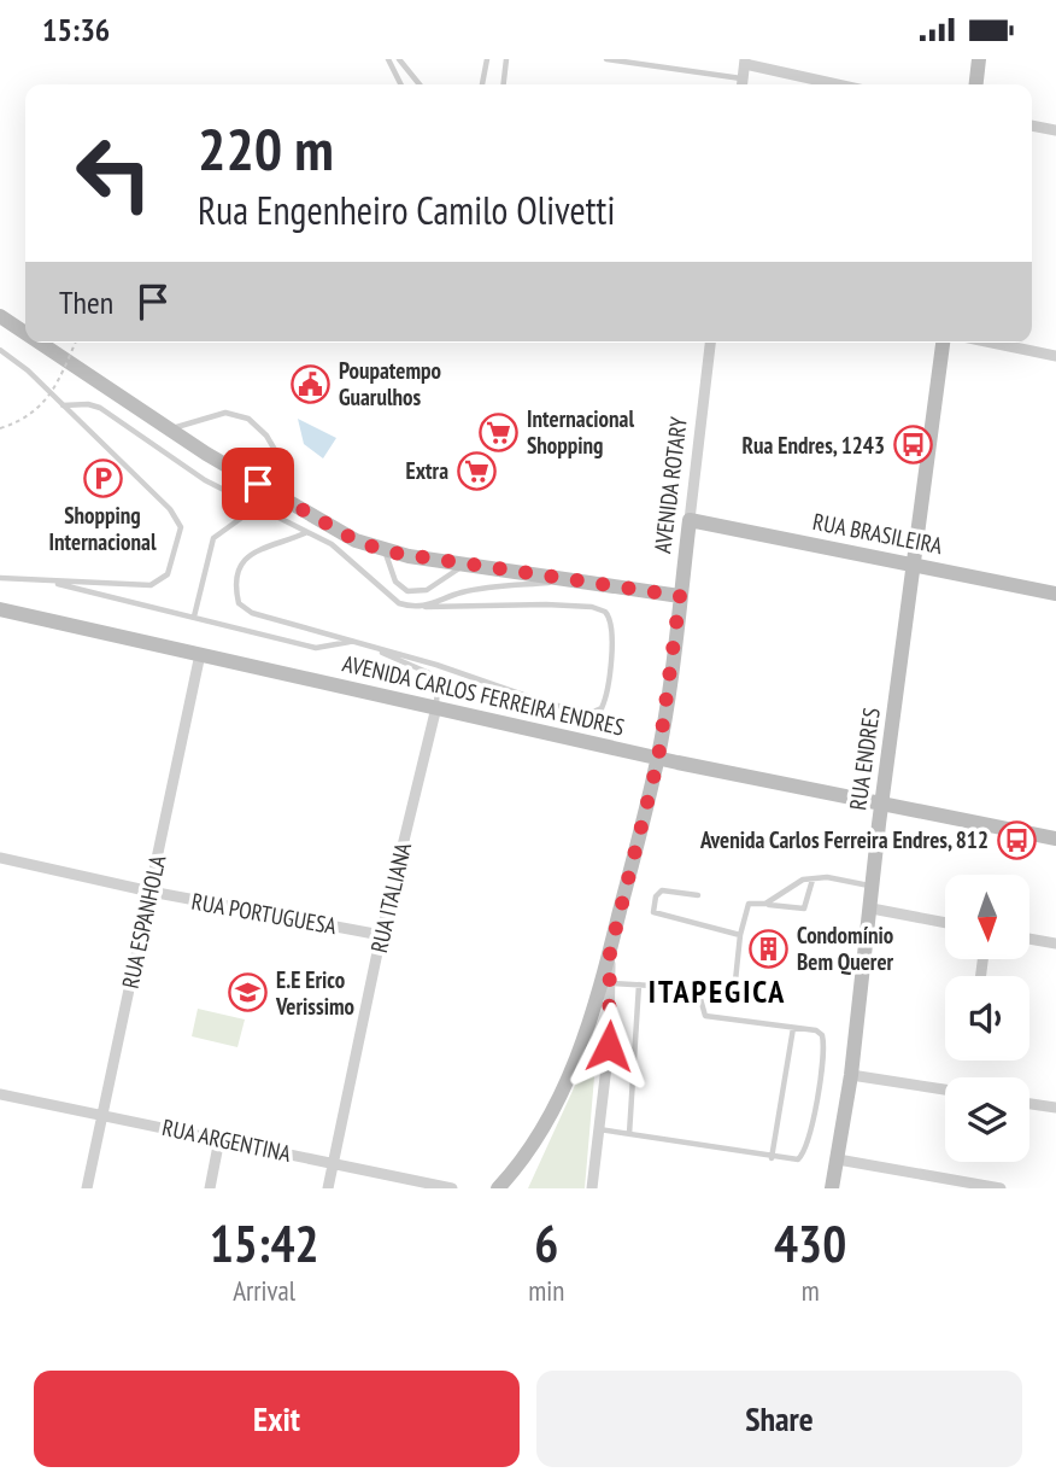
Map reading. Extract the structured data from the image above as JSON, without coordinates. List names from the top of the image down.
{
  "streets": {
    "street": [
      "AVENIDA ROTARY",
      "RUA BRASILEIRA",
      "AVENIDA CARLOS FERREIRA ENDRES",
      "RUA ENDRES",
      "RUA ITALIANA",
      "RUA PORTUGUESA",
      "RUA ESPANHOLA",
      "RUA ARGENTINA"
    ]
  },
  "crossings": [
    ["AVENIDA ROTARY", "RUA BRASILEIRA"],
    ["AVENIDA ROTARY", "AVENIDA CARLOS FERREIRA ENDRES"],
    ["RUA BRASILEIRA", "RUA ENDRES"],
    ["AVENIDA CARLOS FERREIRA ENDRES", "RUA ENDRES"],
    ["AVENIDA CARLOS FERREIRA ENDRES", "RUA ITALIANA"],
    ["AVENIDA CARLOS FERREIRA ENDRES", "RUA ESPANHOLA"],
    ["RUA ITALIANA", "RUA PORTUGUESA"],
    ["RUA ITALIANA", "RUA ARGENTINA"],
    ["RUA PORTUGUESA", "RUA ESPANHOLA"],
    ["RUA ESPANHOLA", "RUA ARGENTINA"]
  ],
  "districts": ["ITAPEGICA"],
  "places": {
    "public building": ["Poupatempo Guarulhos"],
    "supermarket": ["Internacional Shopping", "Extra"],
    "bus stop": ["Rua Endres, 1243", "Avenida Carlos Ferreira Endres, 812"],
    "parking": ["Shopping Internacional"],
    "building": ["Condomínio Bem Querer"],
    "school or university": ["E.E Erico Verissimo"]
  },
  "north": "bottom",
  "page": {
    "status": "15:36",
    "turn": ["220 m", "Rua Engenheiro Camilo Olivetti"],
    "then": "Then",
    "eta": [
      "15:42",
      "Arrival",
      "6",
      "min",
      "430",
      "m"
    ],
    "buttons": ["Exit", "Share"]
  }
}
